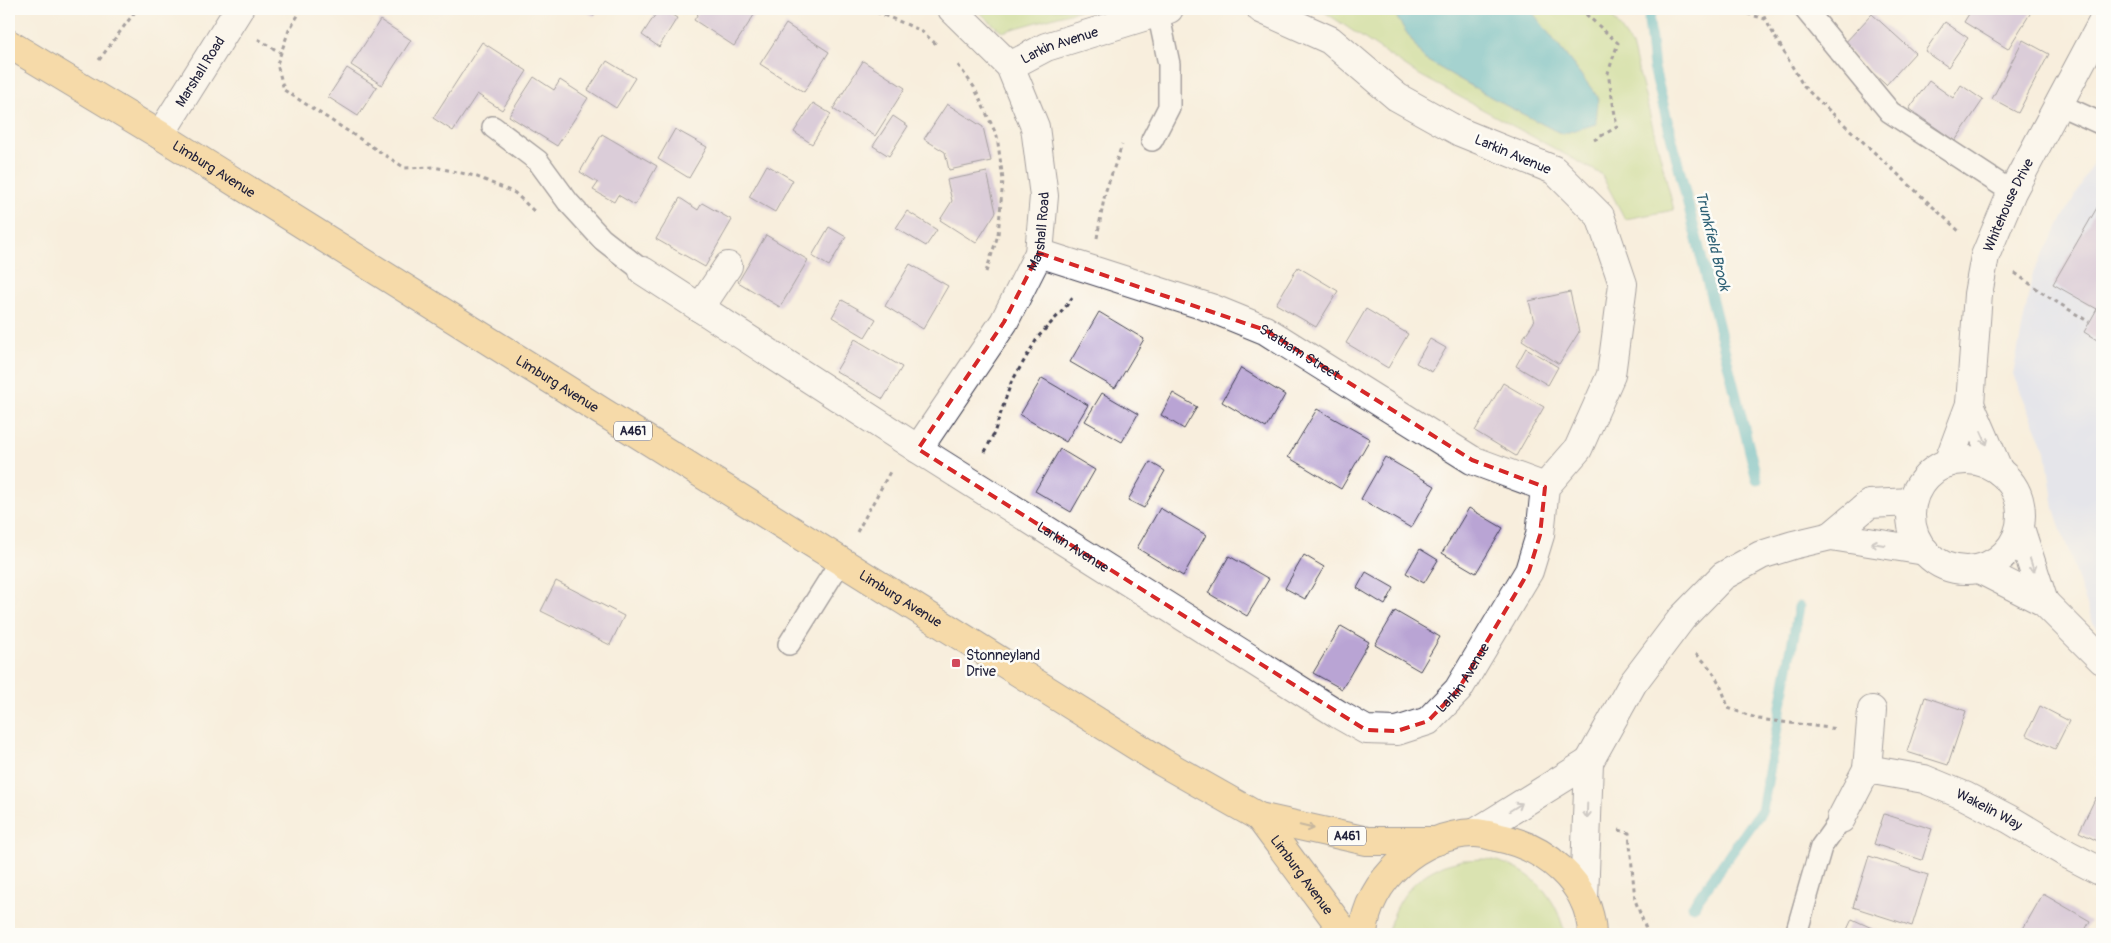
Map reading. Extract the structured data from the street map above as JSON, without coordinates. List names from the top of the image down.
{
  "streets": {
    "main road": ["Limburg Avenue", "A461"],
    "street": [
      "Larkin Avenue",
      "Marshall Road",
      "Whitehouse Drive",
      "Statham Street",
      "Wakelin Way"
    ]
  },
  "crossings": [
    ["Larkin Avenue", "Marshall Road"],
    ["Larkin Avenue", "Statham Street"],
    ["Marshall Road", "Limburg Avenue"],
    ["Marshall Road", "Statham Street"],
    ["Limburg Avenue", "A461"]
  ],
  "water": ["Trunkfield Brook"],
  "places": {
    "transit": ["Stonneyland Drive"]
  }
}
